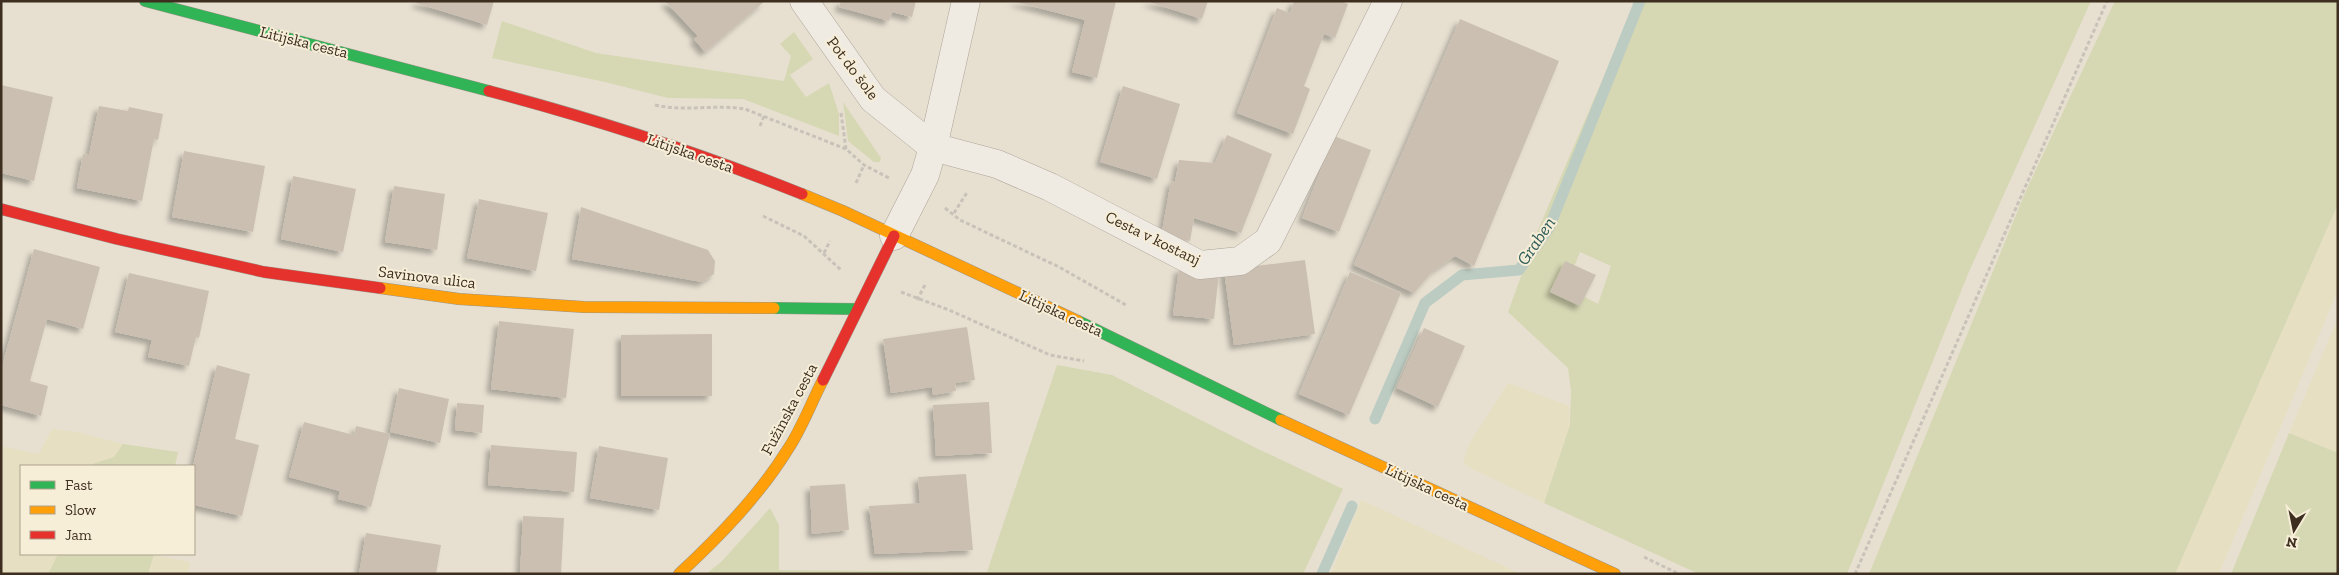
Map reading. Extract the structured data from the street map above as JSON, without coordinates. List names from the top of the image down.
{
  "streets": {
    "main road": ["Litijska cesta", "Savinova ulica", "Fužinska cesta"],
    "street": ["Pot do šole", "Cesta v kostanj"]
  },
  "crossings": [
    ["Litijska cesta", "Fužinska cesta"],
    ["Pot do šole", "Cesta v kostanj"],
    ["Savinova ulica", "Fužinska cesta"]
  ],
  "water": ["Graben"],
  "legend": ["Fast", "Slow", "Jam"],
  "north": "bottom"
}
